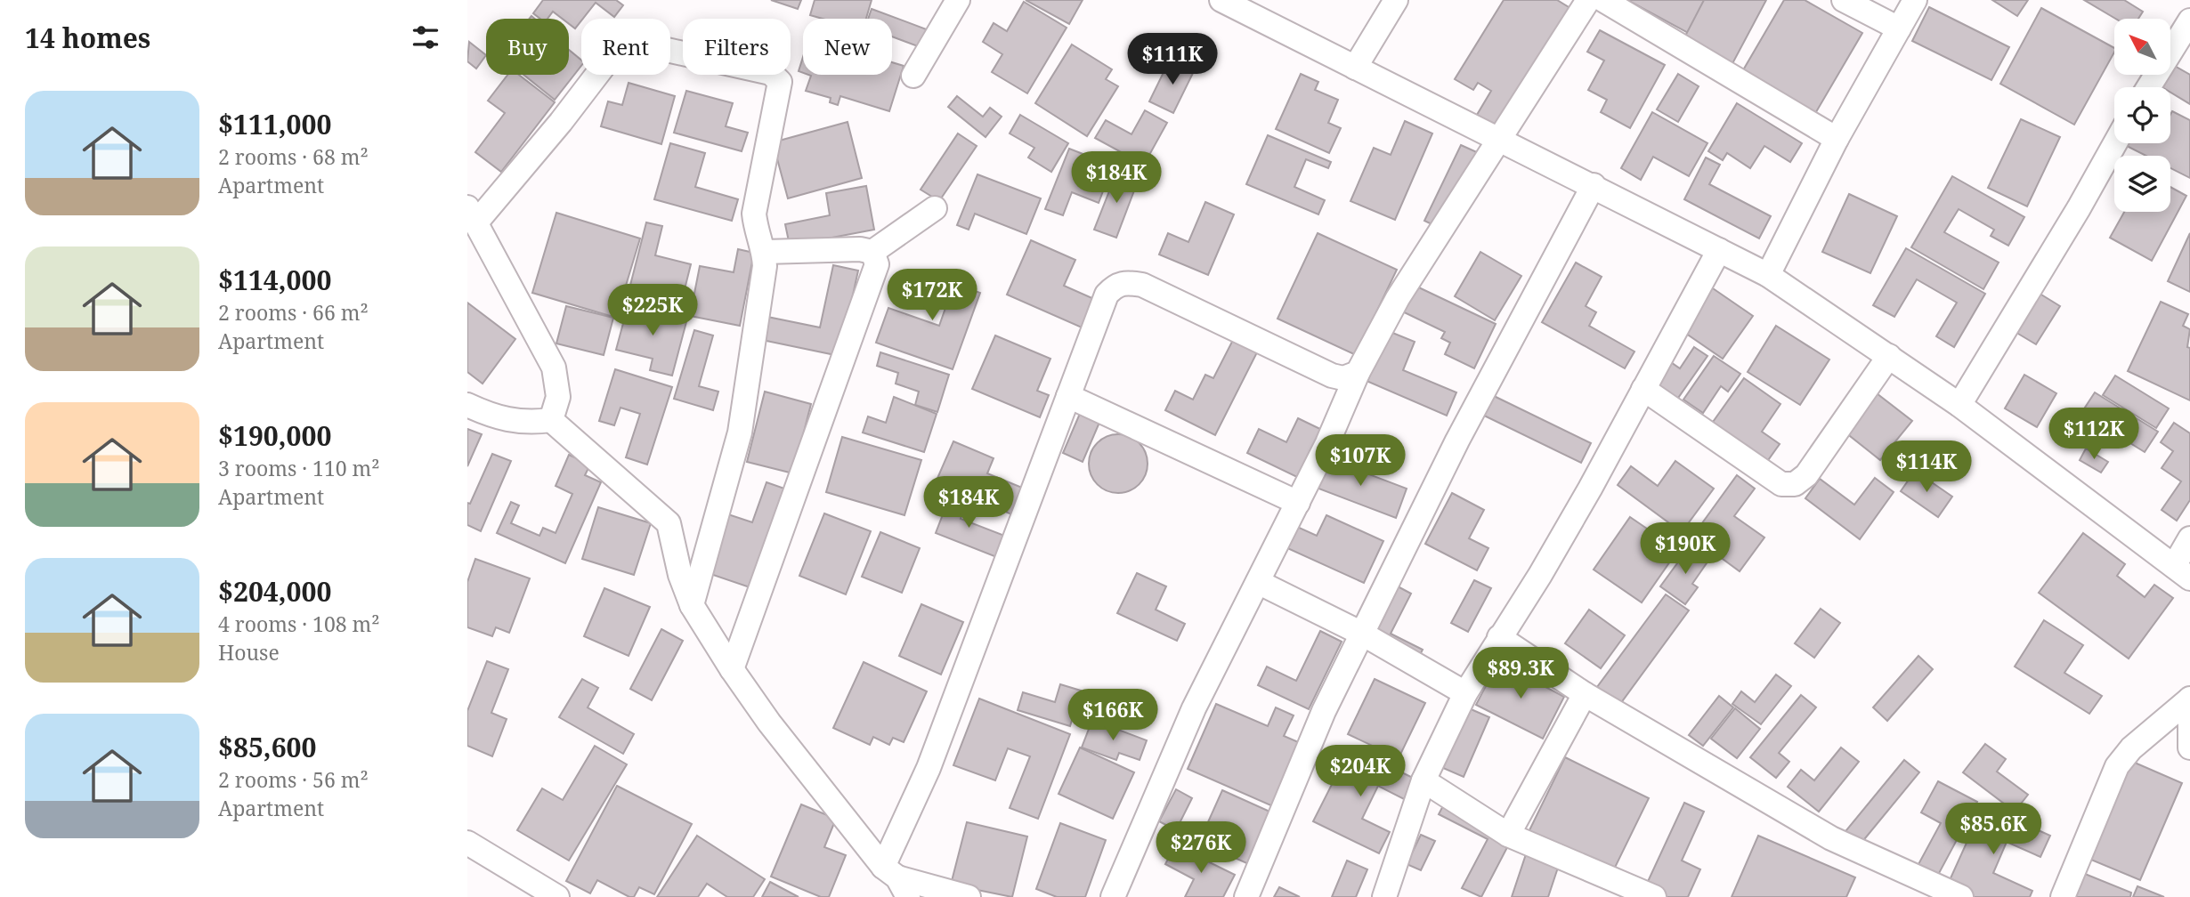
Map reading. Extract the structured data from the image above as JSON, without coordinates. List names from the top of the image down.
{
  "north": "top left",
  "page": {
    "heading": "14 homes",
    "chip": [
      "Buy",
      "Rent",
      "Filters",
      "New"
    ],
    "price": [
      "$111K",
      "$184K",
      "$172K",
      "$225K",
      "$112K",
      "$107K",
      "$114K",
      "$184K",
      "$190K",
      "$89.3K",
      "$166K",
      "$204K",
      "$85.6K",
      "$276K"
    ],
    "list": [
      {
        "name": "$111,000",
        "note": "2 rooms · 68 m² · Apartment"
      },
      {
        "name": "$114,000",
        "note": "2 rooms · 66 m² · Apartment"
      },
      {
        "name": "$190,000",
        "note": "3 rooms · 110 m² · Apartment"
      },
      {
        "name": "$204,000",
        "note": "4 rooms · 108 m² · House"
      },
      {
        "name": "$85,600",
        "note": "2 rooms · 56 m² · Apartment"
      }
    ]
  }
}
